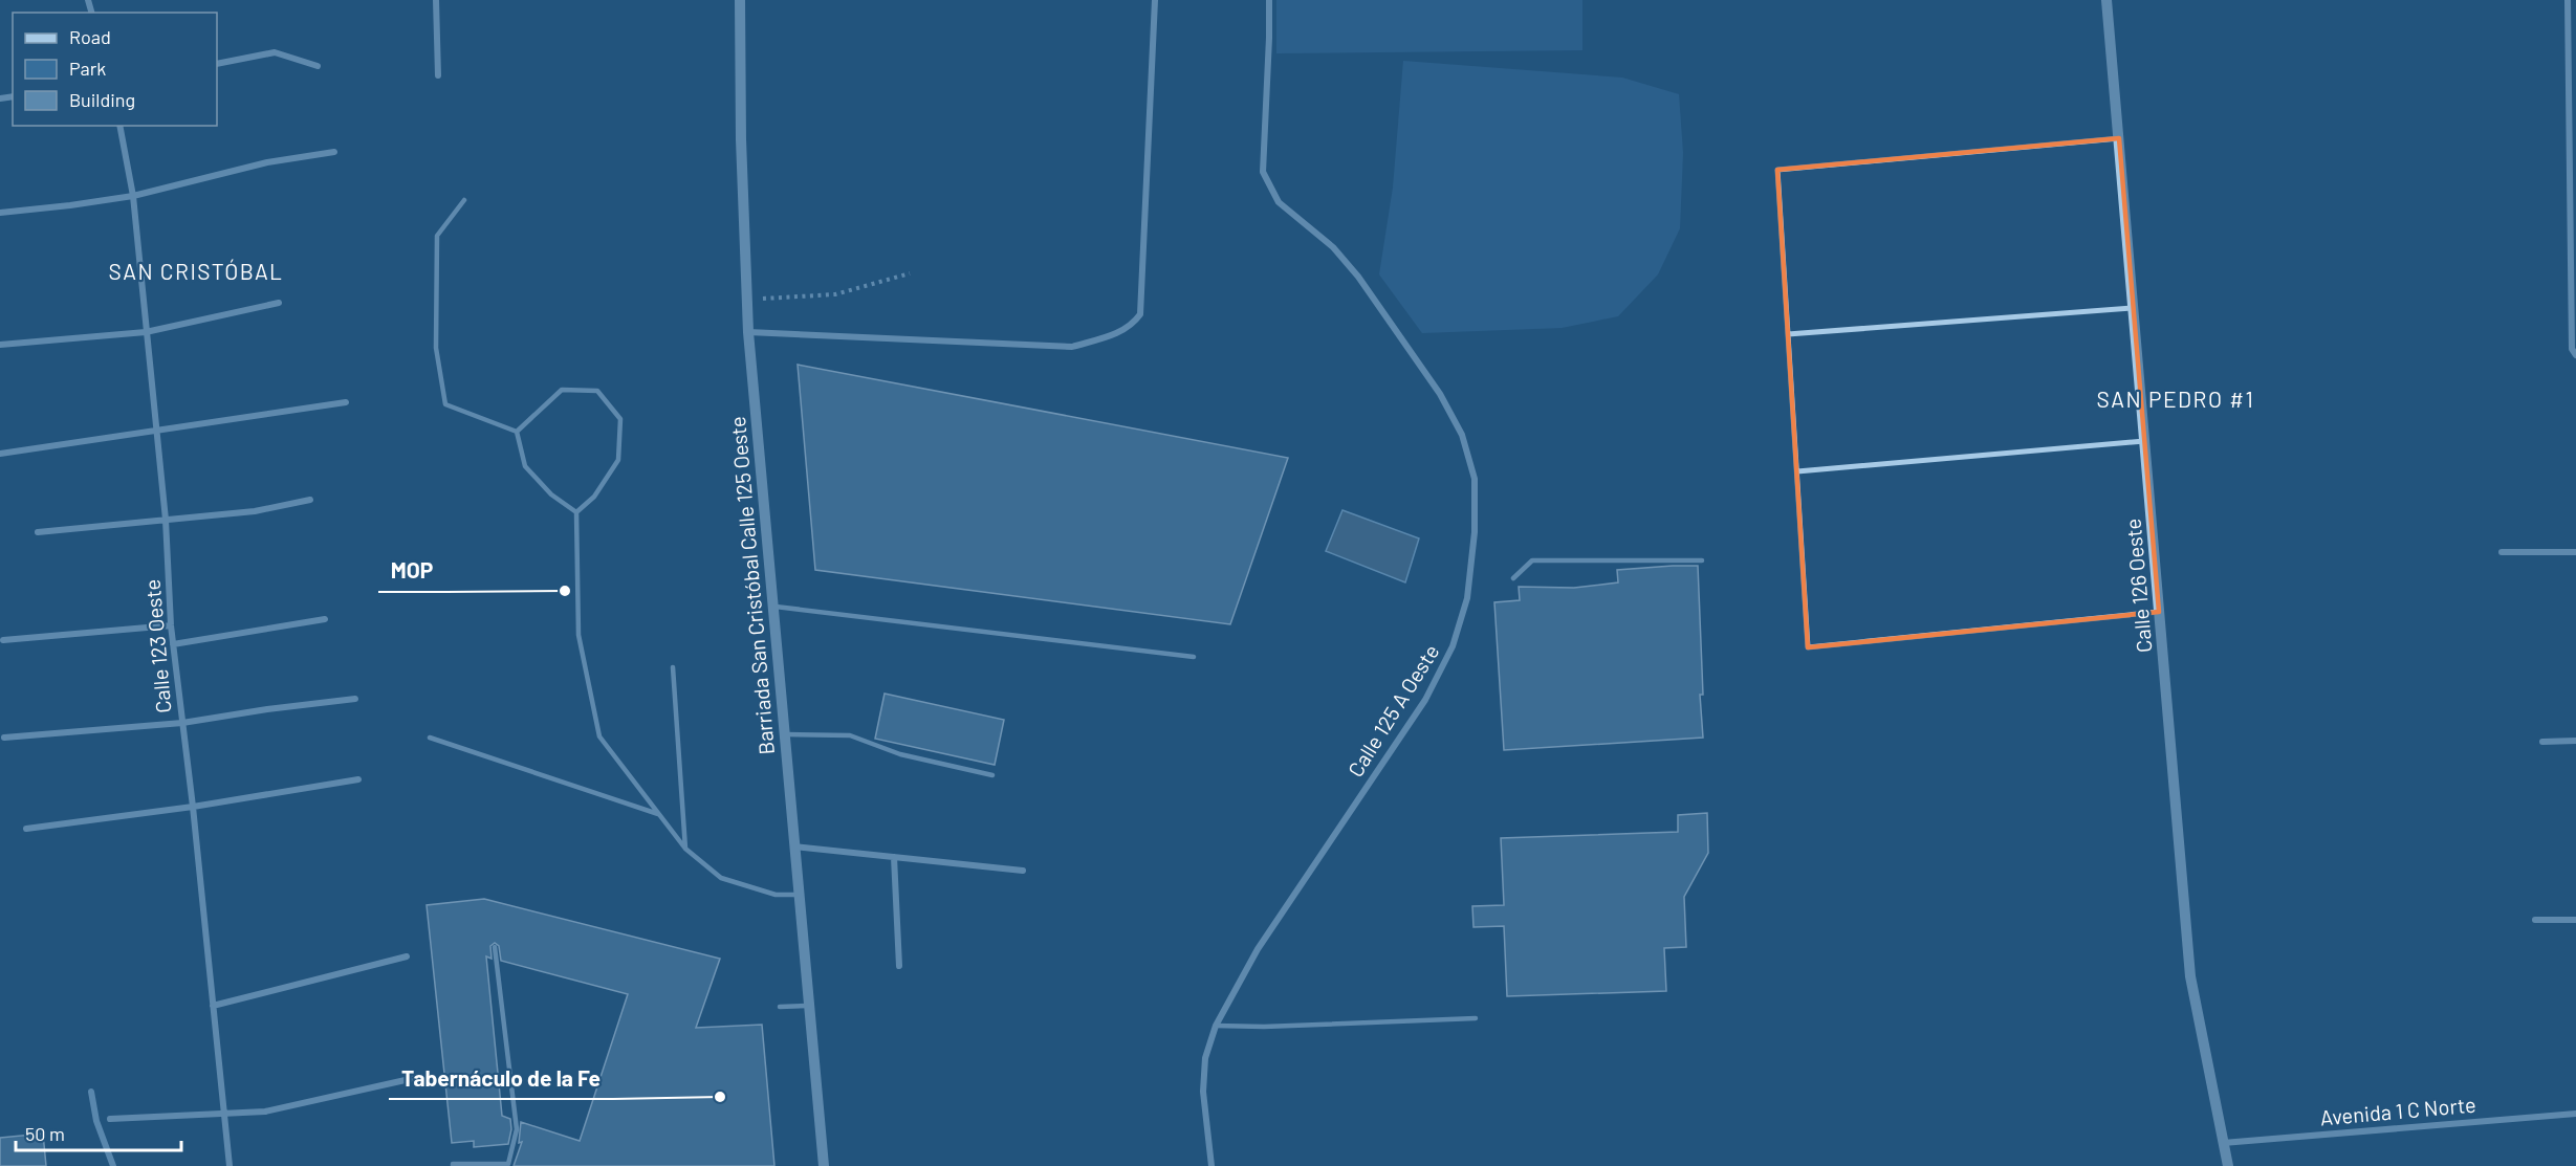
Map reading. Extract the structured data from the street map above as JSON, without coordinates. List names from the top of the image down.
{
  "streets": {
    "street": [
      "Barriada San Cristóbal Calle 125 Oeste",
      "Calle 126 Oeste",
      "Calle 123 Oeste",
      "Calle 125 A Oeste",
      "Avenida 1 C Norte"
    ]
  },
  "crossings": [
    ["Calle 126 Oeste", "Avenida 1 C Norte"]
  ],
  "districts": ["SAN CRISTÓBAL", "SAN PEDRO #1"],
  "places": ["MOP", "Tabernáculo de la Fe"],
  "legend": ["Road", "Park", "Building"],
  "scale_bar": "50 m"
}
